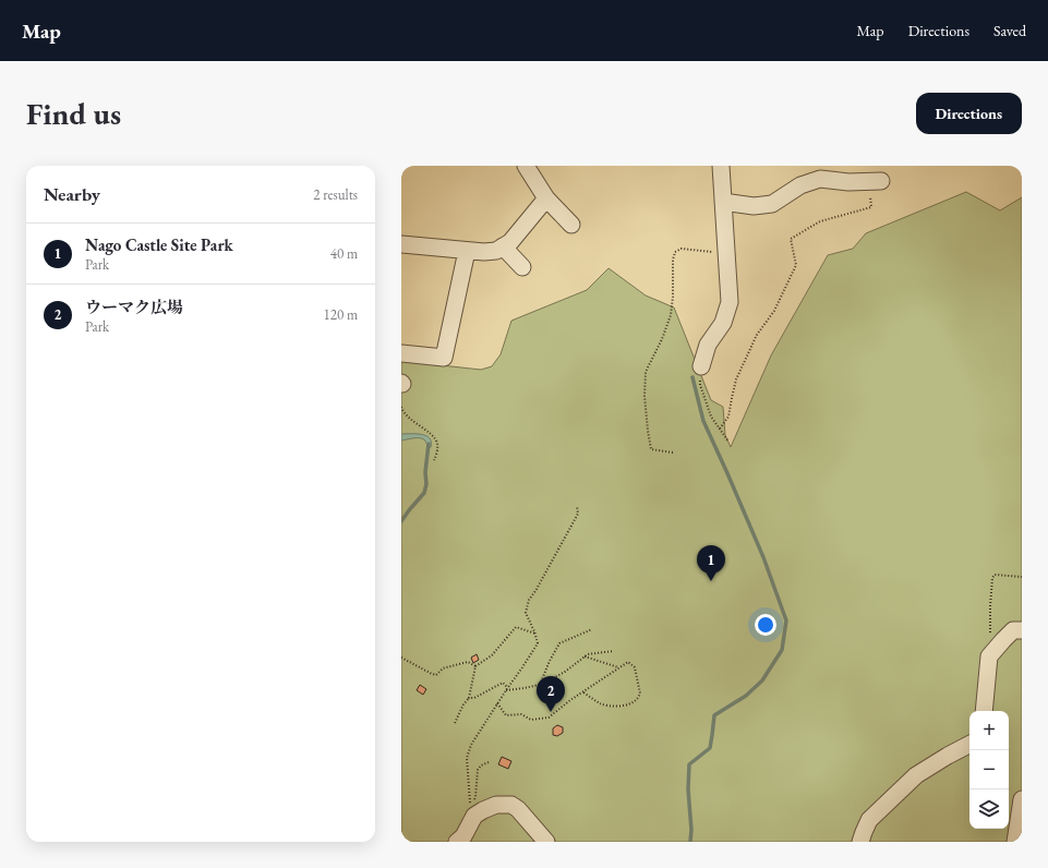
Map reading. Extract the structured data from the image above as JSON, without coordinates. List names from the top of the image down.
{
  "page": {
    "header": "Map",
    "nav": ["Map", "Directions", "Saved"],
    "buttons": "Directions",
    "title": "Find us",
    "heading": ["Nearby", "2 results"],
    "list": [
      {
        "mark": "1",
        "name": "Nago Castle Site Park",
        "note": "Park",
        "value": "40 m"
      },
      {
        "mark": "2",
        "name": "ウーマク広場",
        "note": "Park",
        "value": "120 m"
      }
    ],
    "pins": ["1", "2"],
    "map_buttons": ["+", "−"]
  }
}
